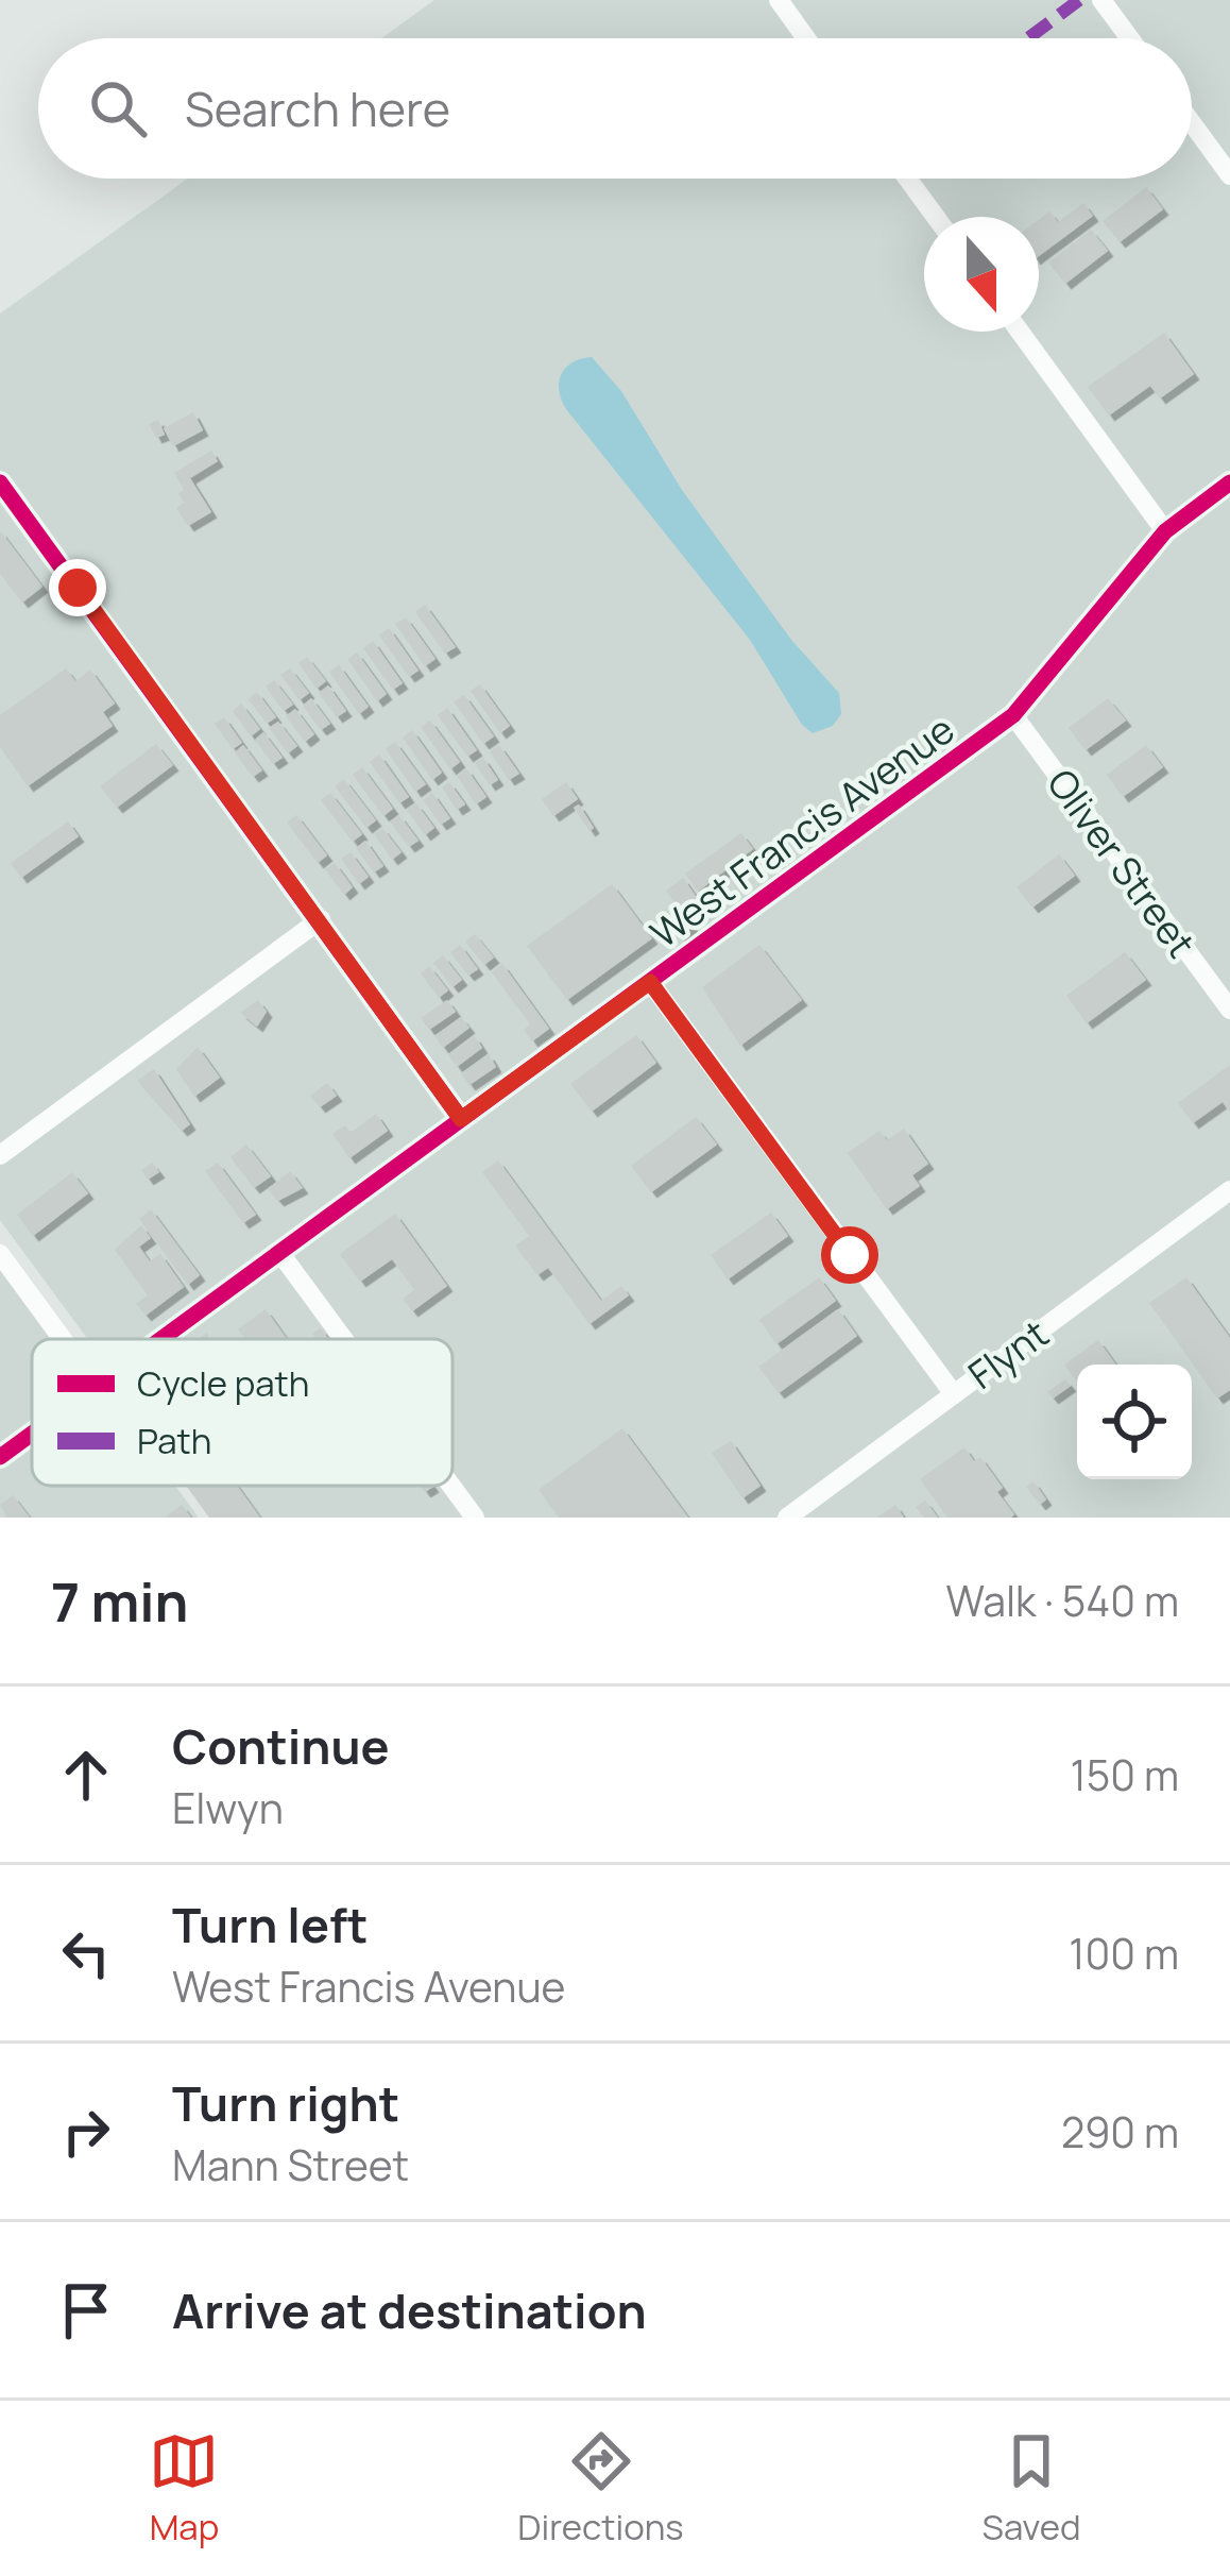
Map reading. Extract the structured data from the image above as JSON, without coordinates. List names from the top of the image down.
{
  "streets": {
    "street": ["West Francis Avenue", "Oliver Street", "Flynt"]
  },
  "crossings": [
    ["West Francis Avenue", "Oliver Street"]
  ],
  "legend": ["Cycle path", "Path"],
  "north": "bottom",
  "page": {
    "search": "Search here",
    "heading": ["7 min", "Walk · 540 m"],
    "list": [
      ["Continue", "Elwyn", "150 m"],
      ["Turn left", "West Francis Avenue", "100 m"],
      ["Turn right", "Mann Street", "290 m"],
      "Arrive at destination"
    ],
    "nav": ["Map", "Directions", "Saved"]
  }
}
